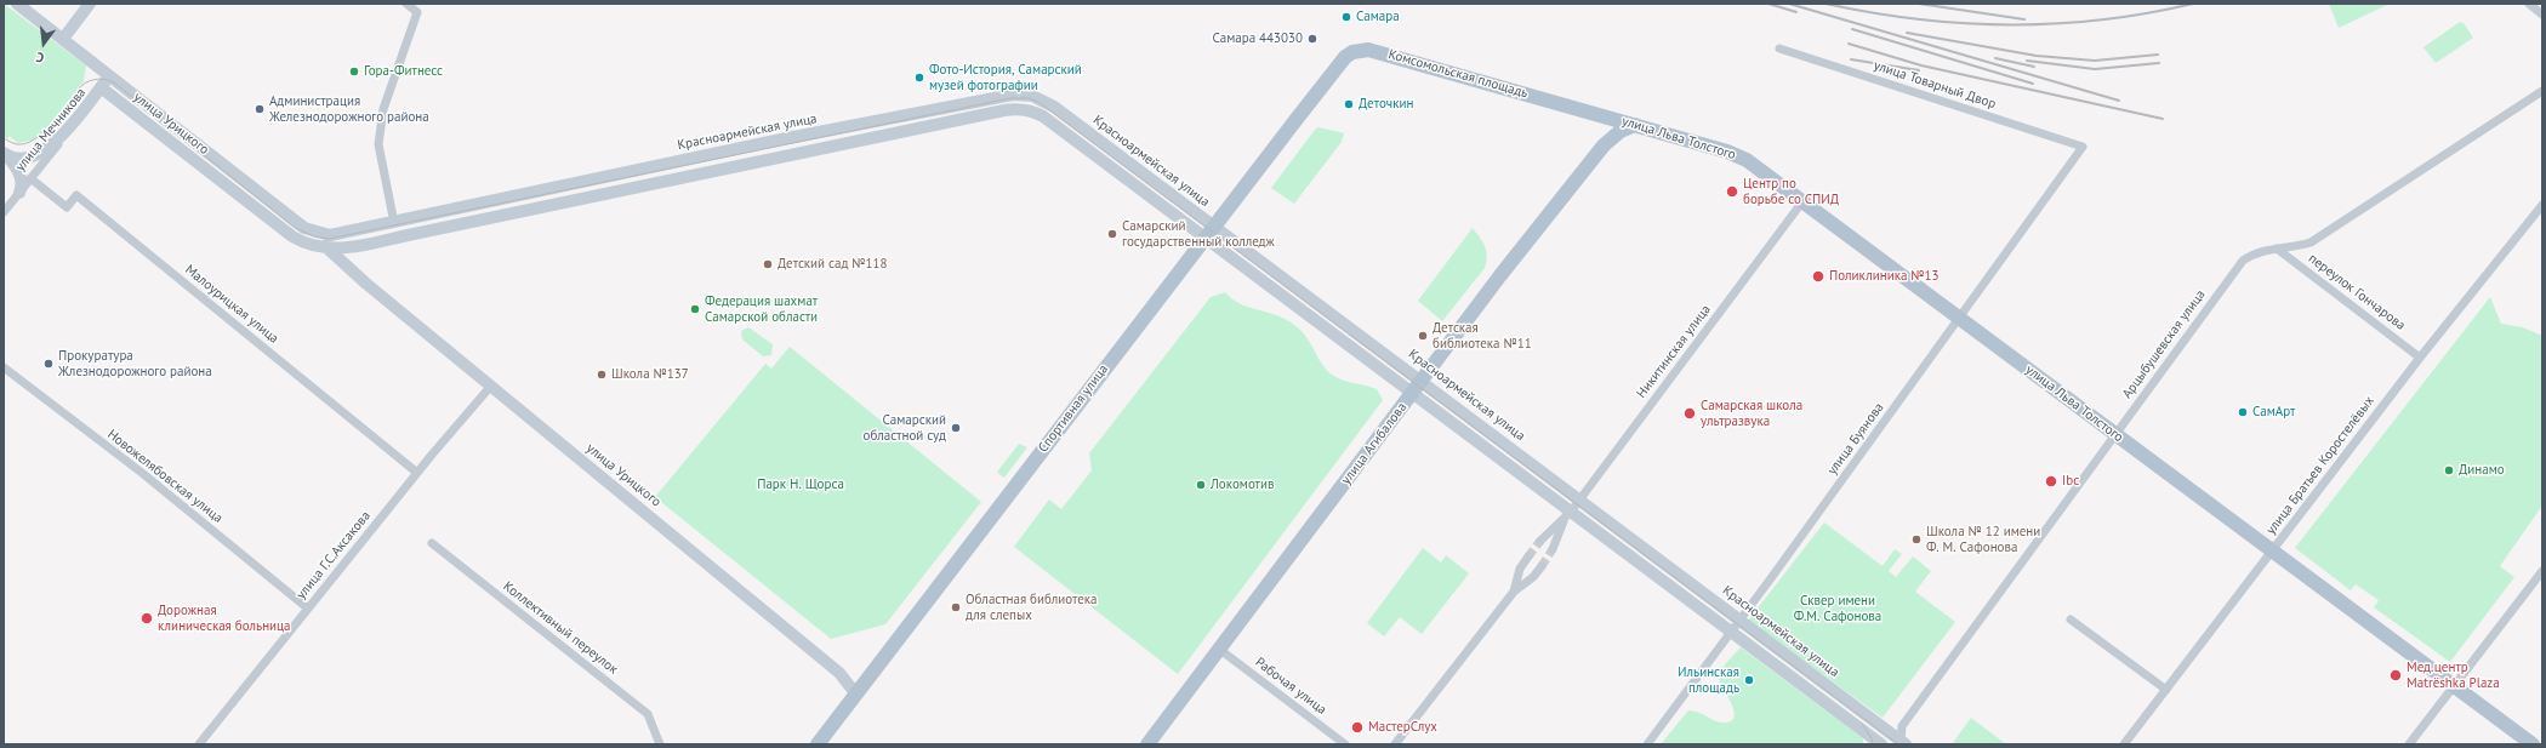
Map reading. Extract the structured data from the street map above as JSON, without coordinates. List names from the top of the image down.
{
  "streets": {
    "main road": [
      "Комсомольская площадь",
      "улица Урицкого",
      "улица Мечникова",
      "Красноармейская улица",
      "улица Льва Толстого",
      "Спортивная улица",
      "улица Агибалова"
    ],
    "street": [
      "улица Товарный Двор",
      "переулок Гончарова",
      "Малоурицкая улица",
      "Арцыбушевская улица",
      "Никитинская улица",
      "улица Буянова",
      "улица Братьев Коростелёвых",
      "Новожелябовская улица",
      "улица Г.С.Аксакова",
      "Коллективный переулок",
      "Рабочая улица"
    ]
  },
  "crossings": [
    ["Комсомольская площадь", "улица Льва Толстого"],
    ["Комсомольская площадь", "Спортивная улица"],
    ["улица Товарный Двор", "улица Буянова"],
    ["улица Урицкого", "улица Мечникова"],
    ["улица Урицкого", "Красноармейская улица"],
    ["улица Урицкого", "Спортивная улица"],
    ["улица Урицкого", "улица Г.С.Аксакова"],
    ["улица Мечникова", "Малоурицкая улица"],
    ["Красноармейская улица", "Никитинская улица"],
    ["Красноармейская улица", "Спортивная улица"],
    ["Красноармейская улица", "улица Буянова"],
    ["Красноармейская улица", "улица Агибалова"],
    ["улица Льва Толстого", "Арцыбушевская улица"],
    ["улица Льва Толстого", "Никитинская улица"],
    ["улица Льва Толстого", "улица Буянова"],
    ["улица Льва Толстого", "улица Агибалова"],
    ["улица Льва Толстого", "улица Братьев Коростелёвых"],
    ["переулок Гончарова", "Арцыбушевская улица"],
    ["переулок Гончарова", "улица Братьев Коростелёвых"],
    ["Малоурицкая улица", "улица Г.С.Аксакова"],
    ["улица Агибалова", "Рабочая улица"],
    ["Новожелябовская улица", "улица Г.С.Аксакова"]
  ],
  "parks": ["Парк Н. Щорса", "Cквер имени Ф.М. Сафонова"],
  "places": [
    "Самара",
    "Самара 443030",
    "Гора-Фитнесс",
    "Фото-История, Самарский музей фотографии",
    "Деточкин",
    "Администрация Железнодорожного района",
    "Центр по борьбе со СПИД",
    "Самарский государственный колледж",
    "Детский сад №118",
    "Поликлиника №13",
    "Федерация шахмат Самарской области",
    "Детская библиотека №11",
    "Прокуратура Жлезнодорожного района",
    "Школа №137",
    "СамАрт",
    "Самарская школа ультразвука",
    "Самарский областной суд",
    "Динамо",
    "Ibc",
    "Локомотив",
    "Школа № 12 имени Ф. М. Сафонова",
    "Областная библиотека для слепых",
    "Дорожная клиническая больница",
    "Мед.центр Matrёshka Plaza",
    "Ильинская площадь",
    "МастерСлух"
  ],
  "north": "bottom"
}
